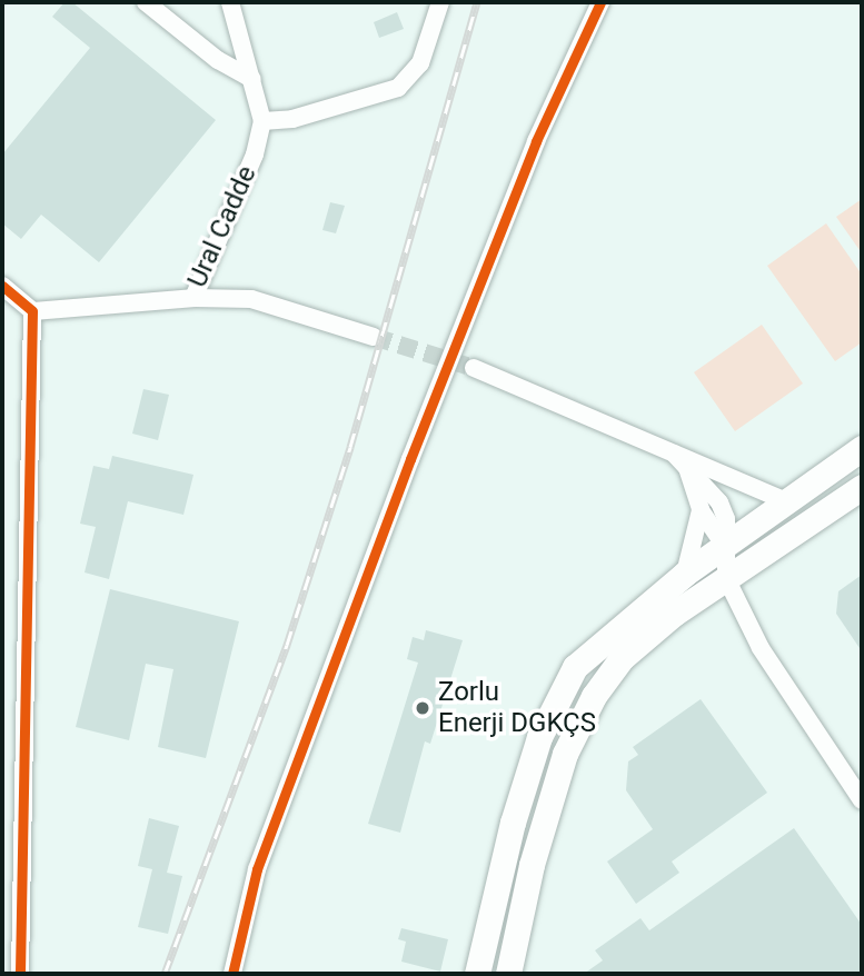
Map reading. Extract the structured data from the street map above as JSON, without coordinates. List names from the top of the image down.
{
  "streets": {
    "street": ["Ural Cadde"]
  },
  "places": ["Zorlu Enerji DGKÇS"]
}
